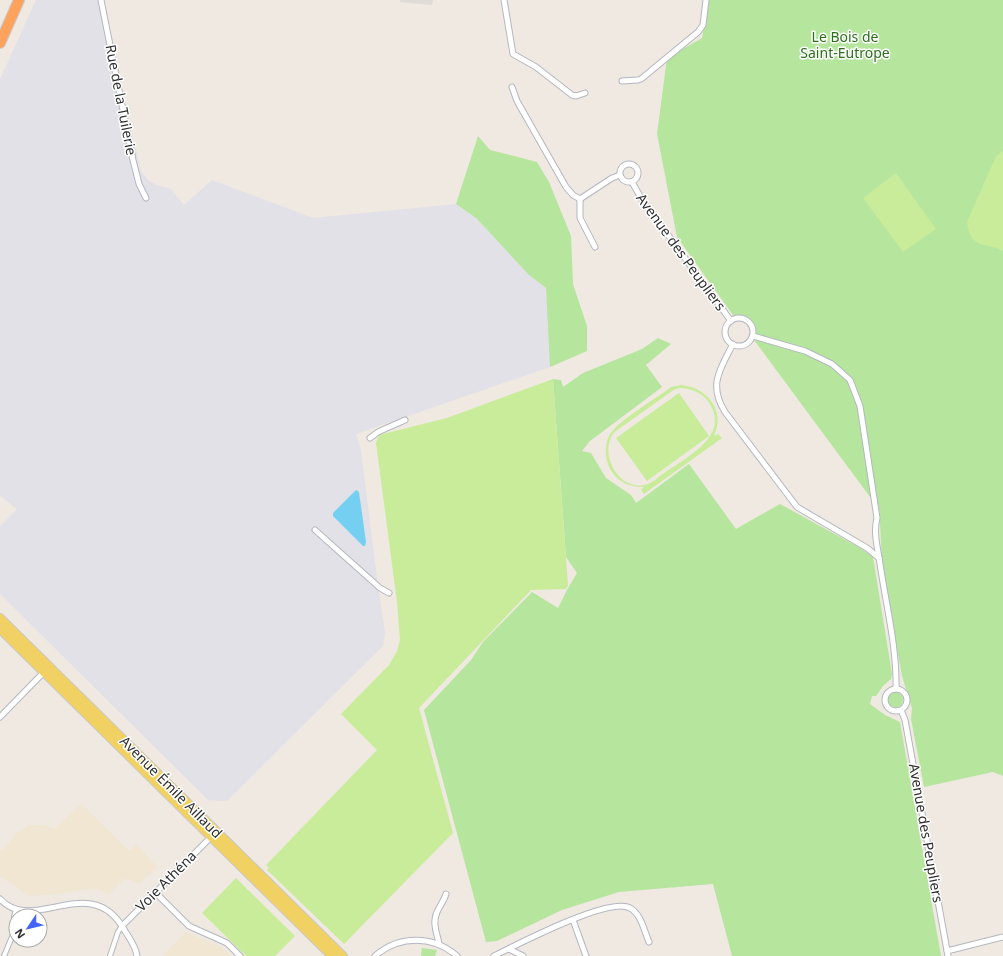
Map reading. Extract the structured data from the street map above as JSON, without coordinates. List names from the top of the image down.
{
  "streets": {
    "main road": ["Avenue Émile Aillaud"],
    "street": ["Rue de la Tuilerie", "Avenue des Peupliers", "Voie Athéna"]
  },
  "crossings": [
    ["Avenue Émile Aillaud", "Voie Athéna"]
  ],
  "parks": ["Le Bois de Saint-Eutrope"],
  "north": "bottom left"
}
